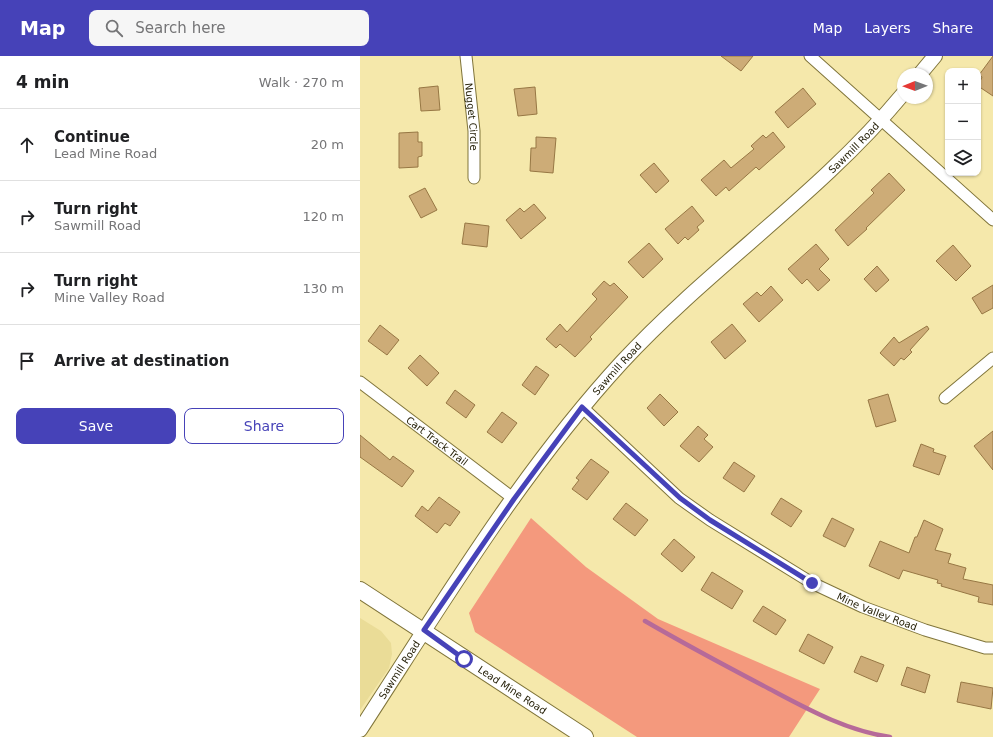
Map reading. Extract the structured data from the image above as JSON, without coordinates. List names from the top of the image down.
{
  "streets": {
    "main road": ["Lead Mine Road"],
    "street": [
      "Nugget Circle",
      "Sawmill Road",
      "Cart Track Trail",
      "Mine Valley Road"
    ]
  },
  "crossings": [
    ["Sawmill Road", "Cart Track Trail"],
    ["Sawmill Road", "Mine Valley Road"],
    ["Sawmill Road", "Lead Mine Road"]
  ],
  "north": "left",
  "page": {
    "header": "Map",
    "search": "Search here",
    "nav": ["Map", "Layers", "Share"],
    "heading": ["4 min", "Walk · 270 m"],
    "map_buttons": ["+", "−"],
    "list": [
      ["Continue", "Lead Mine Road", "20 m"],
      ["Turn right", "Sawmill Road", "120 m"],
      ["Turn right", "Mine Valley Road", "130 m"],
      "Arrive at destination"
    ],
    "buttons": ["Save", "Share"]
  }
}
